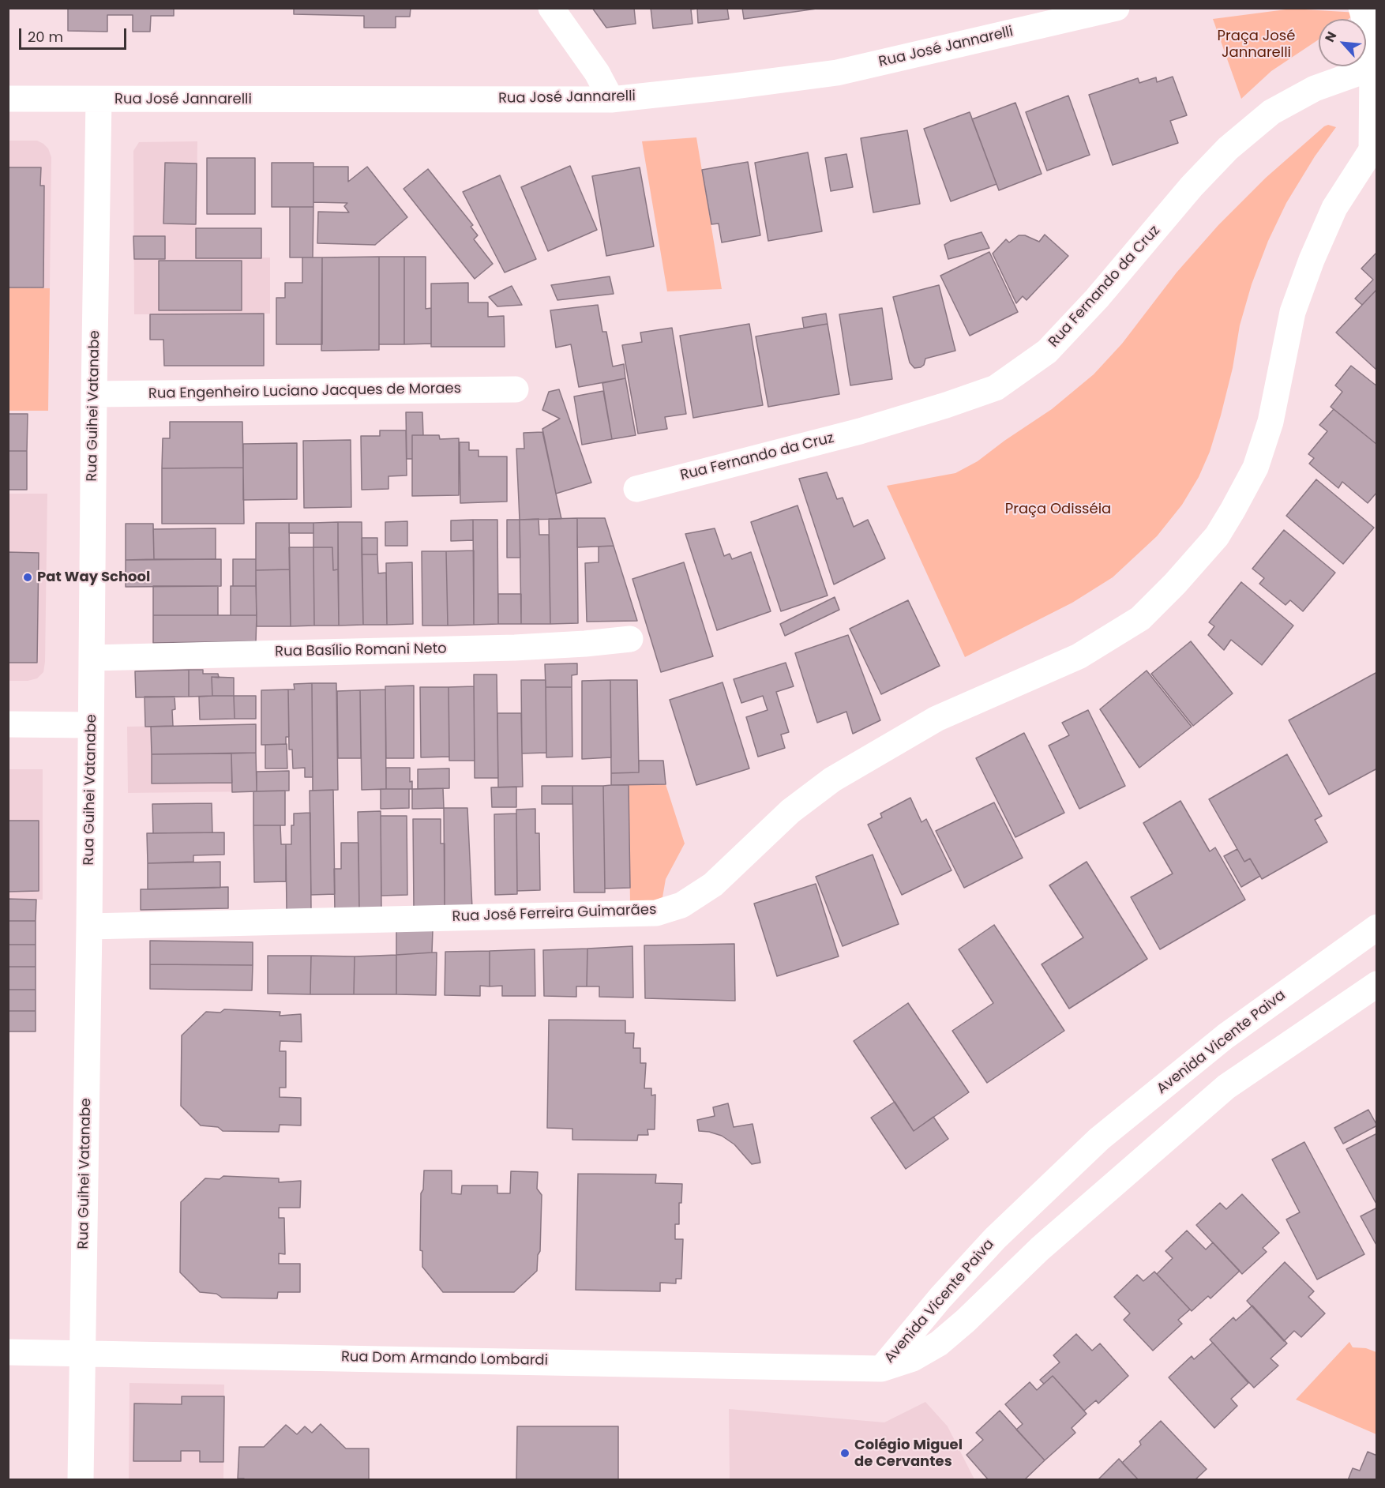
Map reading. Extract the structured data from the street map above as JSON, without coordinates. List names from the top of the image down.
{
  "streets": {
    "street": [
      "Rua José Jannarelli",
      "Rua Fernando da Cruz",
      "Rua Engenheiro Luciano Jacques de Moraes",
      "Rua Guihei Vatanabe",
      "Rua Basílio Romani Neto",
      "Rua José Ferreira Guimarães",
      "Avenida Vicente Paiva",
      "Rua Dom Armando Lombardi"
    ]
  },
  "crossings": [
    ["Rua José Jannarelli", "Rua Guihei Vatanabe"],
    ["Rua Fernando da Cruz", "Rua José Ferreira Guimarães"],
    ["Rua Engenheiro Luciano Jacques de Moraes", "Rua Guihei Vatanabe"],
    ["Rua Guihei Vatanabe", "Rua Basílio Romani Neto"],
    ["Rua Guihei Vatanabe", "Rua José Ferreira Guimarães"],
    ["Rua Guihei Vatanabe", "Rua Dom Armando Lombardi"],
    ["Avenida Vicente Paiva", "Rua Dom Armando Lombardi"]
  ],
  "parks": ["Praça José Jannarelli", "Praça Odisséia"],
  "places": ["Pat Way School", "Colégio Miguel de Cervantes"],
  "scale_bar": "20 m",
  "north": "top left"
}
